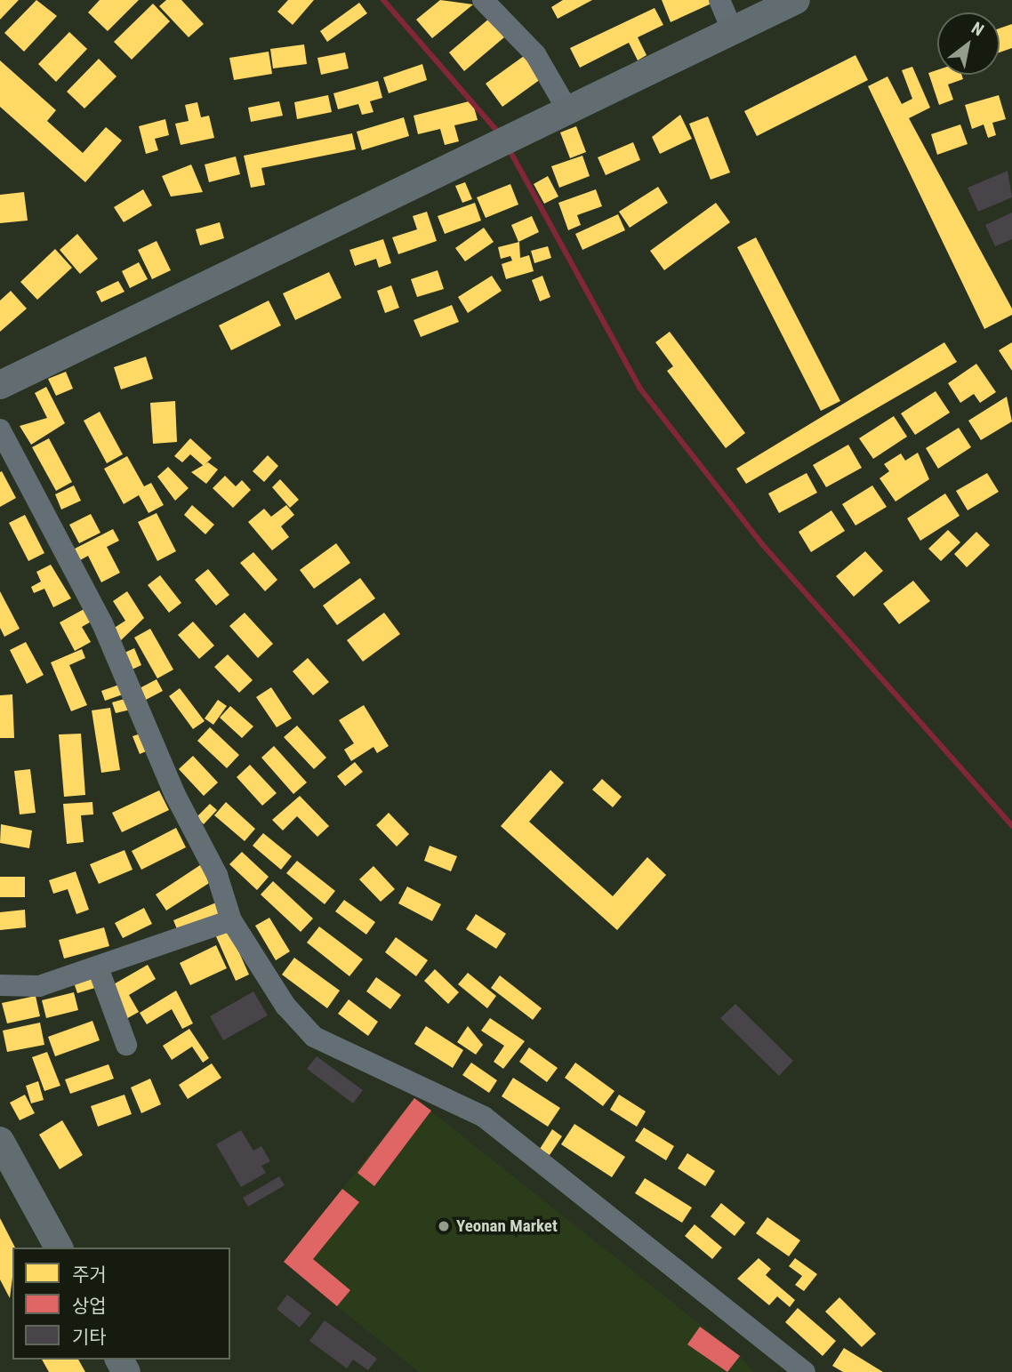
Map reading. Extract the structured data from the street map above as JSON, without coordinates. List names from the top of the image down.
{
  "places": ["Yeonan Market"],
  "legend": ["주거", "상업", "기타"],
  "north": "top right"
}
